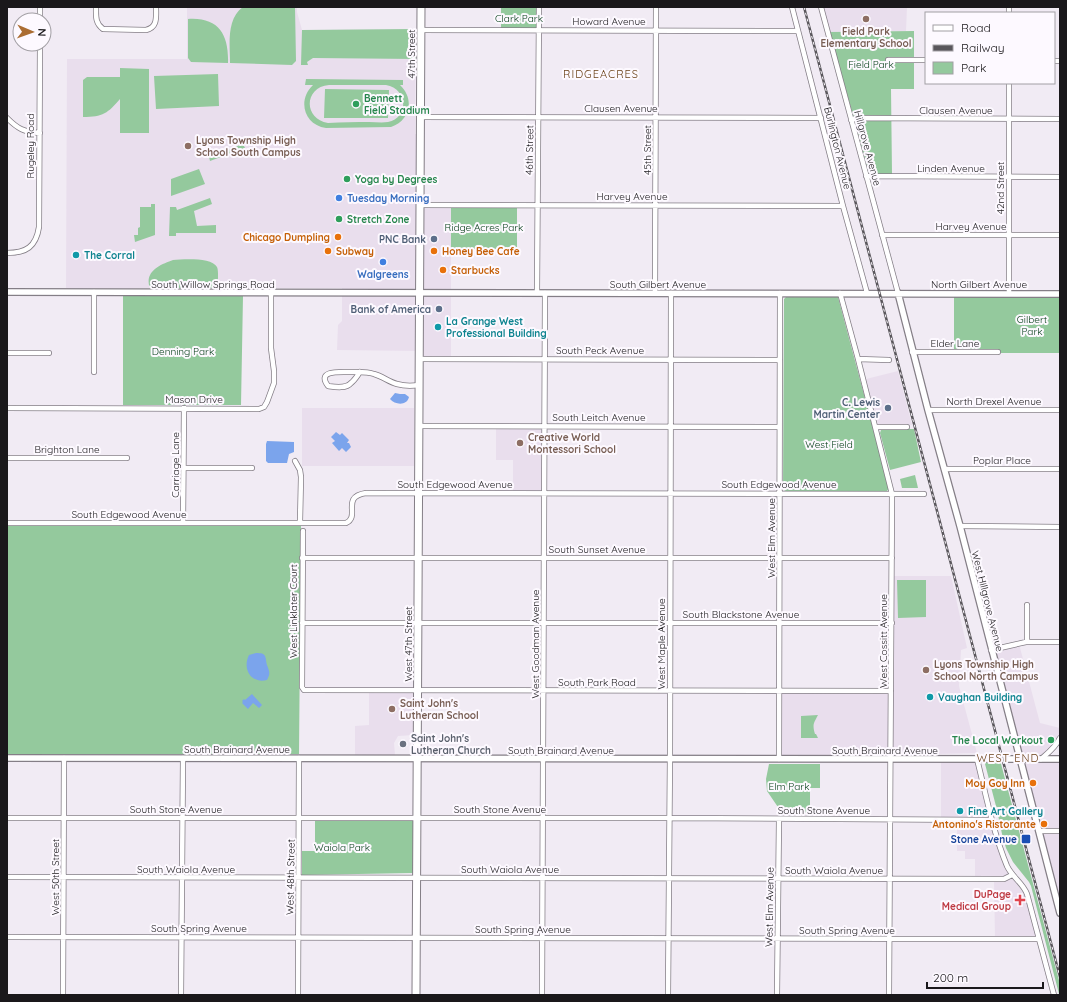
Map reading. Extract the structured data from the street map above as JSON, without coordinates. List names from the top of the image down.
{
  "streets": {
    "main road": ["47th Street", "West 47th Street"],
    "street": [
      "Howard Avenue",
      "Clausen Avenue",
      "Rugeley Road",
      "Burlington Avenue",
      "Hillgrove Avenue",
      "46th Street",
      "45th Street",
      "Linden Avenue",
      "42nd Street",
      "Harvey Avenue",
      "South Willow Springs Road",
      "South Gilbert Avenue",
      "North Gilbert Avenue",
      "Elder Lane",
      "South Peck Avenue",
      "Mason Drive",
      "North Drexel Avenue",
      "South Leitch Avenue",
      "Brighton Lane",
      "Poplar Place",
      "Carriage Lane",
      "South Edgewood Avenue",
      "West Elm Avenue",
      "South Sunset Avenue",
      "West Hillgrove Avenue",
      "West Linklater Court",
      "South Blackstone Avenue",
      "West Cossitt Avenue",
      "West Goodman Avenue",
      "West Maple Avenue",
      "South Park Road",
      "South Brainard Avenue",
      "South Stone Avenue",
      "South Waiola Avenue",
      "West 50th Street",
      "West 48th Street",
      "South Spring Avenue"
    ]
  },
  "crossings": [
    ["Howard Avenue", "47th Street"],
    ["Howard Avenue", "Burlington Avenue"],
    ["Howard Avenue", "46th Street"],
    ["Howard Avenue", "45th Street"],
    ["47th Street", "Clausen Avenue"],
    ["47th Street", "Harvey Avenue"],
    ["47th Street", "South Willow Springs Road"],
    ["47th Street", "South Gilbert Avenue"],
    ["47th Street", "West 47th Street"],
    ["Clausen Avenue", "Burlington Avenue"],
    ["Clausen Avenue", "Hillgrove Avenue"],
    ["Clausen Avenue", "46th Street"],
    ["Clausen Avenue", "45th Street"],
    ["Clausen Avenue", "42nd Street"],
    ["Burlington Avenue", "Harvey Avenue"],
    ["Burlington Avenue", "South Gilbert Avenue"],
    ["Hillgrove Avenue", "Linden Avenue"],
    ["Hillgrove Avenue", "Harvey Avenue"],
    ["Hillgrove Avenue", "South Gilbert Avenue"],
    ["Hillgrove Avenue", "North Gilbert Avenue"],
    ["Hillgrove Avenue", "West Hillgrove Avenue"],
    ["46th Street", "Harvey Avenue"],
    ["46th Street", "South Gilbert Avenue"],
    ["45th Street", "Harvey Avenue"],
    ["45th Street", "South Gilbert Avenue"],
    ["Linden Avenue", "42nd Street"],
    ["42nd Street", "Harvey Avenue"],
    ["42nd Street", "North Gilbert Avenue"],
    ["South Willow Springs Road", "South Gilbert Avenue"],
    ["South Willow Springs Road", "Mason Drive"],
    ["South Willow Springs Road", "West 47th Street"],
    ["South Gilbert Avenue", "North Gilbert Avenue"],
    ["South Gilbert Avenue", "West Elm Avenue"],
    ["South Gilbert Avenue", "West Hillgrove Avenue"],
    ["South Gilbert Avenue", "West Cossitt Avenue"],
    ["South Gilbert Avenue", "West 47th Street"],
    ["South Gilbert Avenue", "West Goodman Avenue"],
    ["South Gilbert Avenue", "West Maple Avenue"],
    ["North Gilbert Avenue", "West Hillgrove Avenue"],
    ["Elder Lane", "West Hillgrove Avenue"],
    ["South Peck Avenue", "West Elm Avenue"],
    ["South Peck Avenue", "West 47th Street"],
    ["South Peck Avenue", "West Goodman Avenue"],
    ["South Peck Avenue", "West Maple Avenue"],
    ["Mason Drive", "Carriage Lane"],
    ["North Drexel Avenue", "West Hillgrove Avenue"],
    ["South Leitch Avenue", "West Elm Avenue"],
    ["South Leitch Avenue", "West 47th Street"],
    ["South Leitch Avenue", "West Goodman Avenue"],
    ["South Leitch Avenue", "West Maple Avenue"],
    ["Poplar Place", "West Hillgrove Avenue"],
    ["Carriage Lane", "South Edgewood Avenue"],
    ["South Edgewood Avenue", "West Elm Avenue"],
    ["South Edgewood Avenue", "West Cossitt Avenue"],
    ["South Edgewood Avenue", "West 47th Street"],
    ["South Edgewood Avenue", "West Goodman Avenue"],
    ["South Edgewood Avenue", "West Maple Avenue"],
    ["West Elm Avenue", "South Sunset Avenue"],
    ["West Elm Avenue", "South Blackstone Avenue"],
    ["West Elm Avenue", "South Park Road"],
    ["West Elm Avenue", "South Brainard Avenue"],
    ["West Elm Avenue", "South Stone Avenue"],
    ["West Elm Avenue", "South Waiola Avenue"],
    ["West Elm Avenue", "South Spring Avenue"],
    ["South Sunset Avenue", "West Linklater Court"],
    ["South Sunset Avenue", "West Cossitt Avenue"],
    ["South Sunset Avenue", "West 47th Street"],
    ["South Sunset Avenue", "West Goodman Avenue"],
    ["South Sunset Avenue", "West Maple Avenue"],
    ["West Hillgrove Avenue", "South Brainard Avenue"],
    ["West Linklater Court", "South Blackstone Avenue"],
    ["West Linklater Court", "South Park Road"],
    ["South Blackstone Avenue", "West Cossitt Avenue"],
    ["South Blackstone Avenue", "West 47th Street"],
    ["South Blackstone Avenue", "West Goodman Avenue"],
    ["South Blackstone Avenue", "West Maple Avenue"],
    ["West Cossitt Avenue", "South Park Road"],
    ["West Cossitt Avenue", "South Brainard Avenue"],
    ["West Cossitt Avenue", "South Stone Avenue"],
    ["West Cossitt Avenue", "South Waiola Avenue"],
    ["West Cossitt Avenue", "South Spring Avenue"],
    ["West 47th Street", "South Park Road"],
    ["West 47th Street", "South Brainard Avenue"],
    ["West 47th Street", "South Stone Avenue"],
    ["West 47th Street", "South Waiola Avenue"],
    ["West 47th Street", "South Spring Avenue"],
    ["West Goodman Avenue", "South Park Road"],
    ["West Goodman Avenue", "South Brainard Avenue"],
    ["West Goodman Avenue", "South Stone Avenue"],
    ["West Goodman Avenue", "South Waiola Avenue"],
    ["West Goodman Avenue", "South Spring Avenue"],
    ["West Maple Avenue", "South Park Road"],
    ["West Maple Avenue", "South Brainard Avenue"],
    ["West Maple Avenue", "South Stone Avenue"],
    ["West Maple Avenue", "South Waiola Avenue"],
    ["West Maple Avenue", "South Spring Avenue"],
    ["South Brainard Avenue", "West 50th Street"],
    ["South Brainard Avenue", "West 48th Street"],
    ["South Stone Avenue", "West 50th Street"],
    ["South Stone Avenue", "West 48th Street"],
    ["South Waiola Avenue", "West 50th Street"],
    ["South Waiola Avenue", "West 48th Street"],
    ["West 50th Street", "South Spring Avenue"],
    ["West 48th Street", "South Spring Avenue"]
  ],
  "districts": ["RIDGEACRES", "WEST END"],
  "parks": [
    "Clark Park",
    "Field Park",
    "Ridge Acres Park",
    "Gilbert Park",
    "Denning Park",
    "West Field",
    "Elm Park",
    "Waiola Park"
  ],
  "places": {
    "other": [
      "Field Park Elementary School",
      "Bennett Field Stadium",
      "Lyons Township High School South Campus",
      "Yoga by Degrees",
      "Tuesday Morning",
      "Stretch Zone",
      "Chicago Dumpling",
      "PNC Bank",
      "Subway",
      "Honey Bee Cafe",
      "The Corral",
      "Walgreens",
      "Starbucks",
      "Bank of America",
      "La Grange West Professional Building",
      "C. Lewis Martin Center",
      "Creative World Montessori School",
      "Lyons Township High School North Campus",
      "Vaughan Building",
      "Saint John's Lutheran School",
      "The Local Workout",
      "Saint John's Lutheran Church",
      "Moy Goy Inn",
      "Fine Art Gallery",
      "Antonino's Ristorante"
    ],
    "transit": ["Stone Avenue"],
    "health": ["DuPage Medical Group"]
  },
  "legend": ["Road", "Railway", "Park"],
  "scale_bar": "200 m",
  "north": "right"
}
